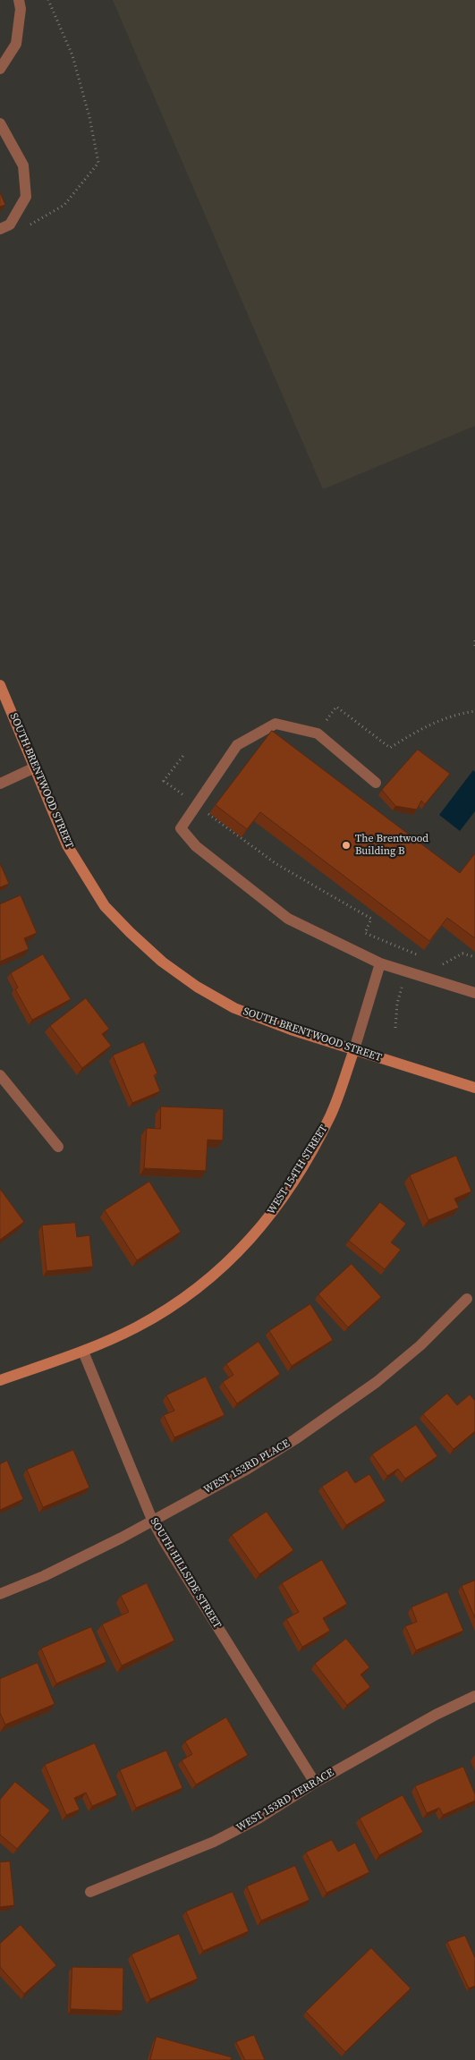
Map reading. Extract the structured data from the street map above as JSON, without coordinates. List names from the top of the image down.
{
  "streets": {
    "street": [
      "SOUTH BRENTWOOD STREET",
      "WEST 154TH STREET",
      "WEST 153RD PLACE",
      "SOUTH HILLSIDE STREET",
      "WEST 153RD TERRACE"
    ]
  },
  "crossings": [
    ["SOUTH BRENTWOOD STREET", "WEST 154TH STREET"],
    ["WEST 154TH STREET", "SOUTH HILLSIDE STREET"],
    ["WEST 153RD PLACE", "SOUTH HILLSIDE STREET"],
    ["SOUTH HILLSIDE STREET", "WEST 153RD TERRACE"]
  ],
  "places": ["The Brentwood Building B"]
}
